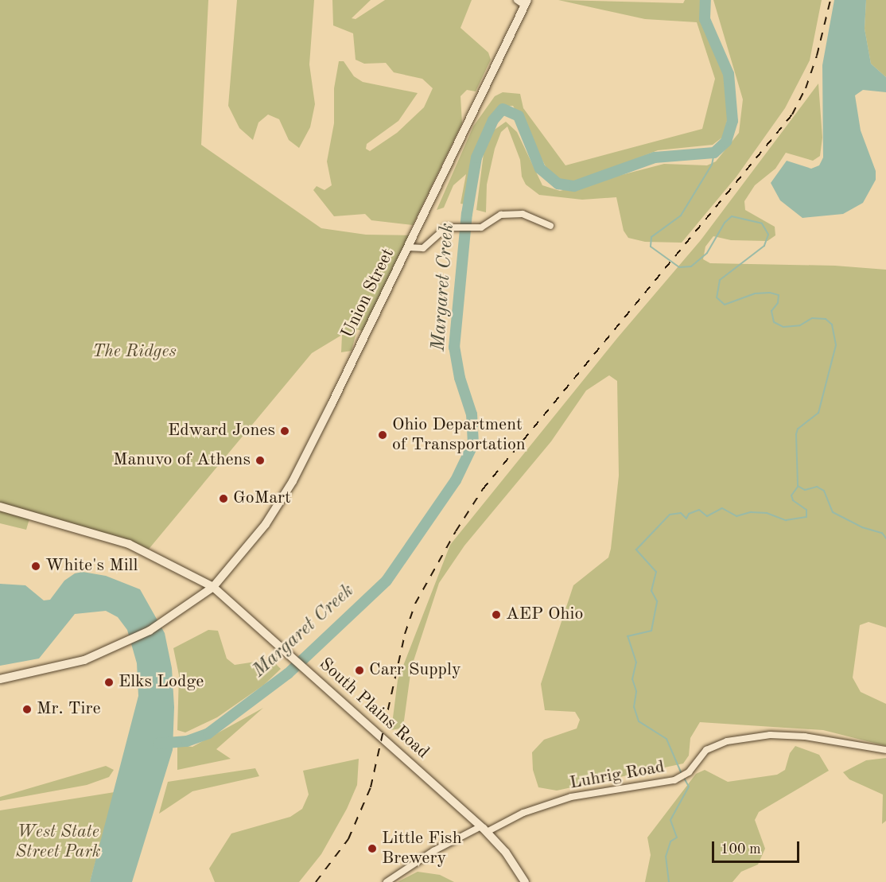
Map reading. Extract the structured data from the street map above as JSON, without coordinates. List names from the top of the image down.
{
  "streets": {
    "main road": ["Union Street", "South Plains Road"],
    "street": ["Luhrig Road"]
  },
  "crossings": [
    ["Union Street", "South Plains Road"],
    ["South Plains Road", "Luhrig Road"]
  ],
  "water": ["Margaret Creek"],
  "parks": ["The Ridges", "West State Street Park"],
  "places": [
    "Edward Jones",
    "Ohio Department of Transportation",
    "Manuvo of Athens",
    "GoMart",
    "White's Mill",
    "AEP Ohio",
    "Carr Supply",
    "Elks Lodge",
    "Mr. Tire",
    "Little Fish Brewery"
  ],
  "scale_bar": "100 m"
}
